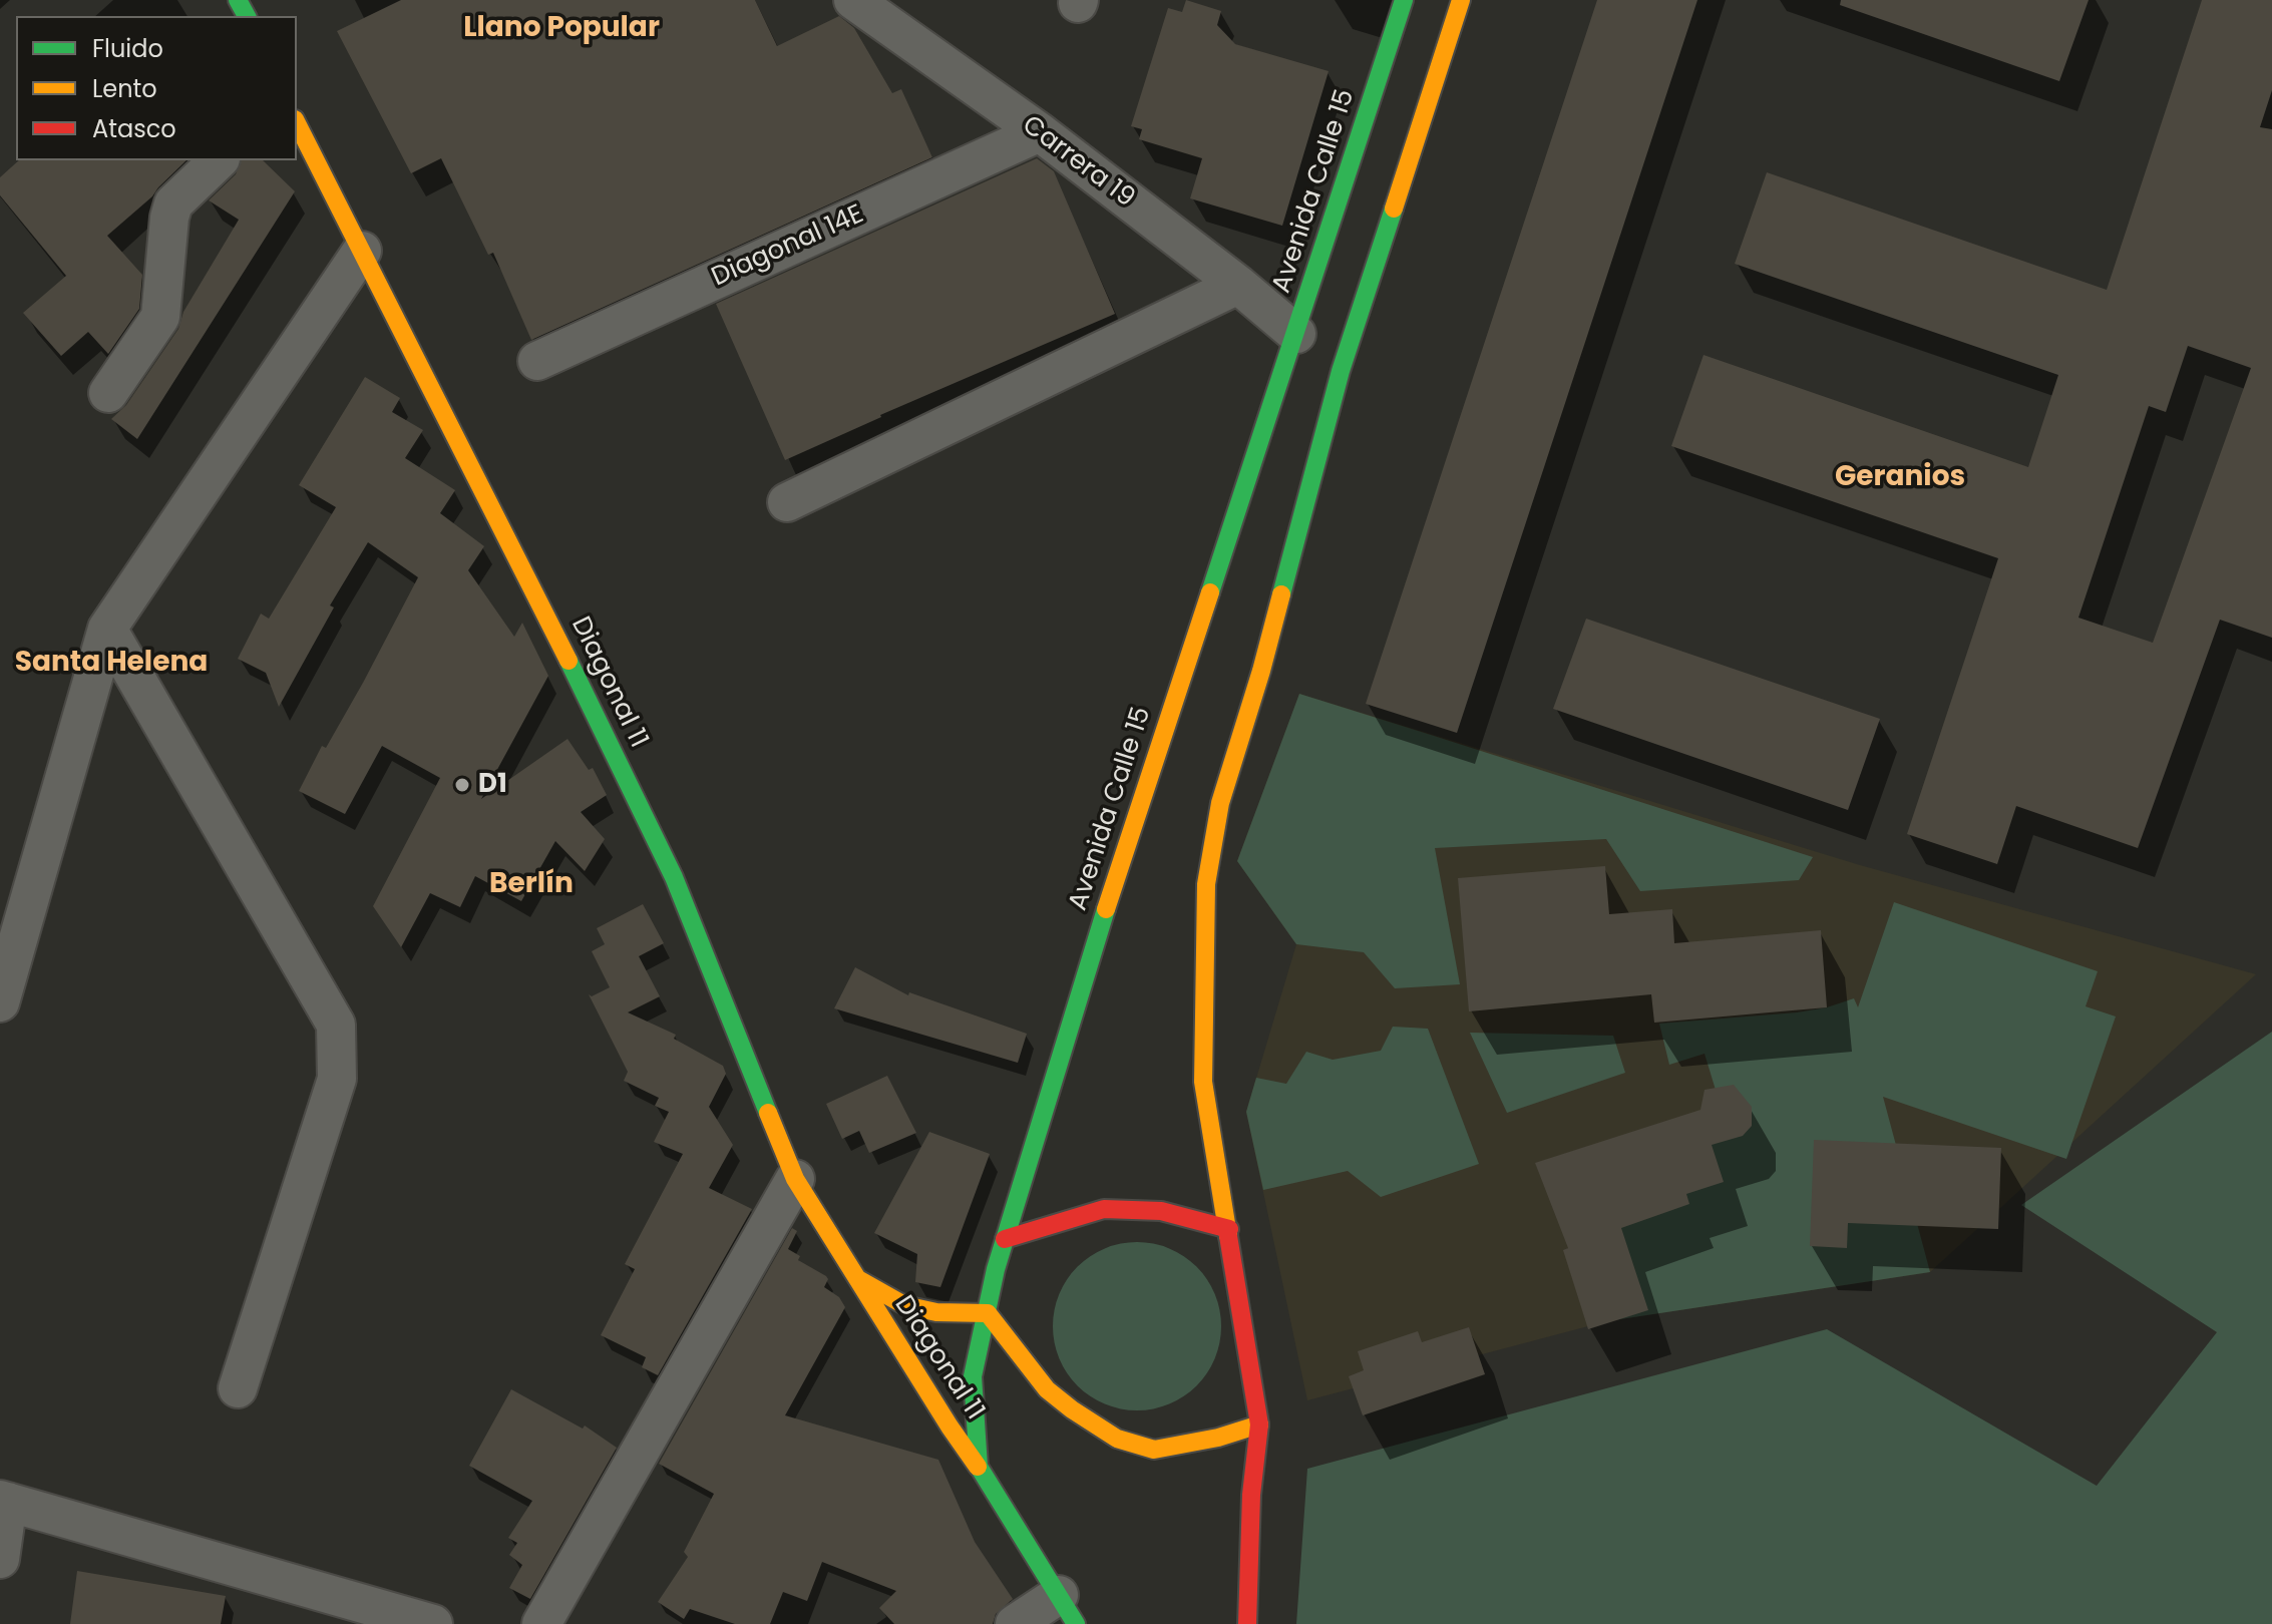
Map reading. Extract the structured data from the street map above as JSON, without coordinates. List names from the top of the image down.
{
  "streets": {
    "main road": ["Avenida Calle 15", "Diagonal 11"],
    "street": ["Carrera 19", "Diagonal 14E"]
  },
  "crossings": [
    ["Carrera 19", "Avenida Calle 15"],
    ["Carrera 19", "Diagonal 14E"],
    ["Avenida Calle 15", "Diagonal 11"]
  ],
  "districts": [
    "Llano Popular",
    "Geranios",
    "Santa Helena",
    "Berlín"
  ],
  "places": ["D1"],
  "legend": ["Fluido", "Lento", "Atasco"]
}
